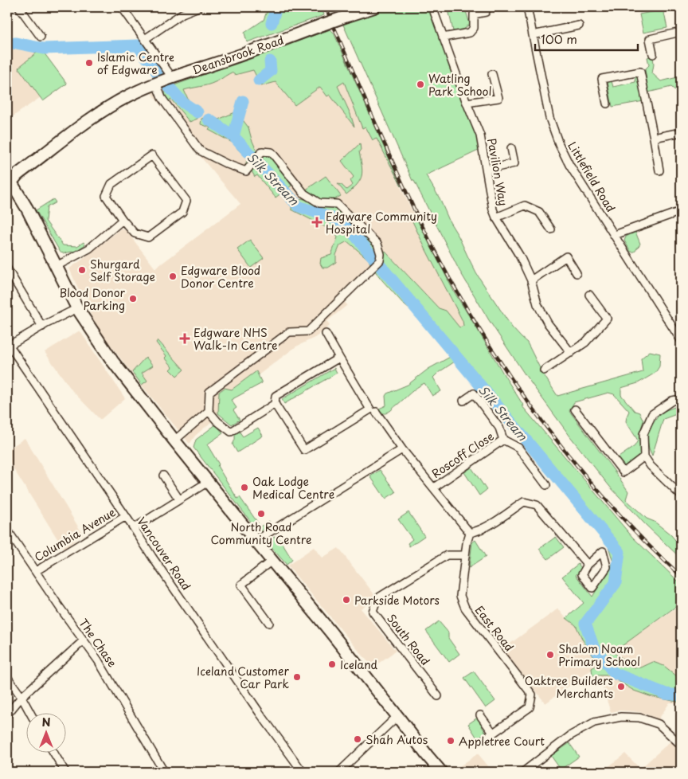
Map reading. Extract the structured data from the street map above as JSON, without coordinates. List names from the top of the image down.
{
  "streets": {
    "main road": ["Deansbrook Road"],
    "street": [
      "Pavilion Way",
      "Littlefield Road",
      "Roscoff Close",
      "Columbia Avenue",
      "Vancouver Road",
      "East Road",
      "South Road",
      "The Chase"
    ]
  },
  "crossings": [
    ["Columbia Avenue", "Vancouver Road"],
    ["Columbia Avenue", "The Chase"],
    ["East Road", "South Road"]
  ],
  "water": ["Silk Stream"],
  "places": {
    "other": [
      "Islamic Centre of Edgware",
      "Watling Park School",
      "Shurgard Self Storage",
      "Edgware Blood Donor Centre",
      "Blood Donor Parking",
      "Oak Lodge Medical Centre",
      "North Road Community Centre",
      "Parkside Motors",
      "Shalom Noam Primary School",
      "Iceland",
      "Iceland Customer Car Park",
      "Oaktree Builders Merchants",
      "Shah Autos",
      "Appletree Court"
    ],
    "health": ["Edgware Community Hospital", "Edgware NHS Walk-In Centre"]
  },
  "scale_bar": "100 m",
  "north": "top"
}
